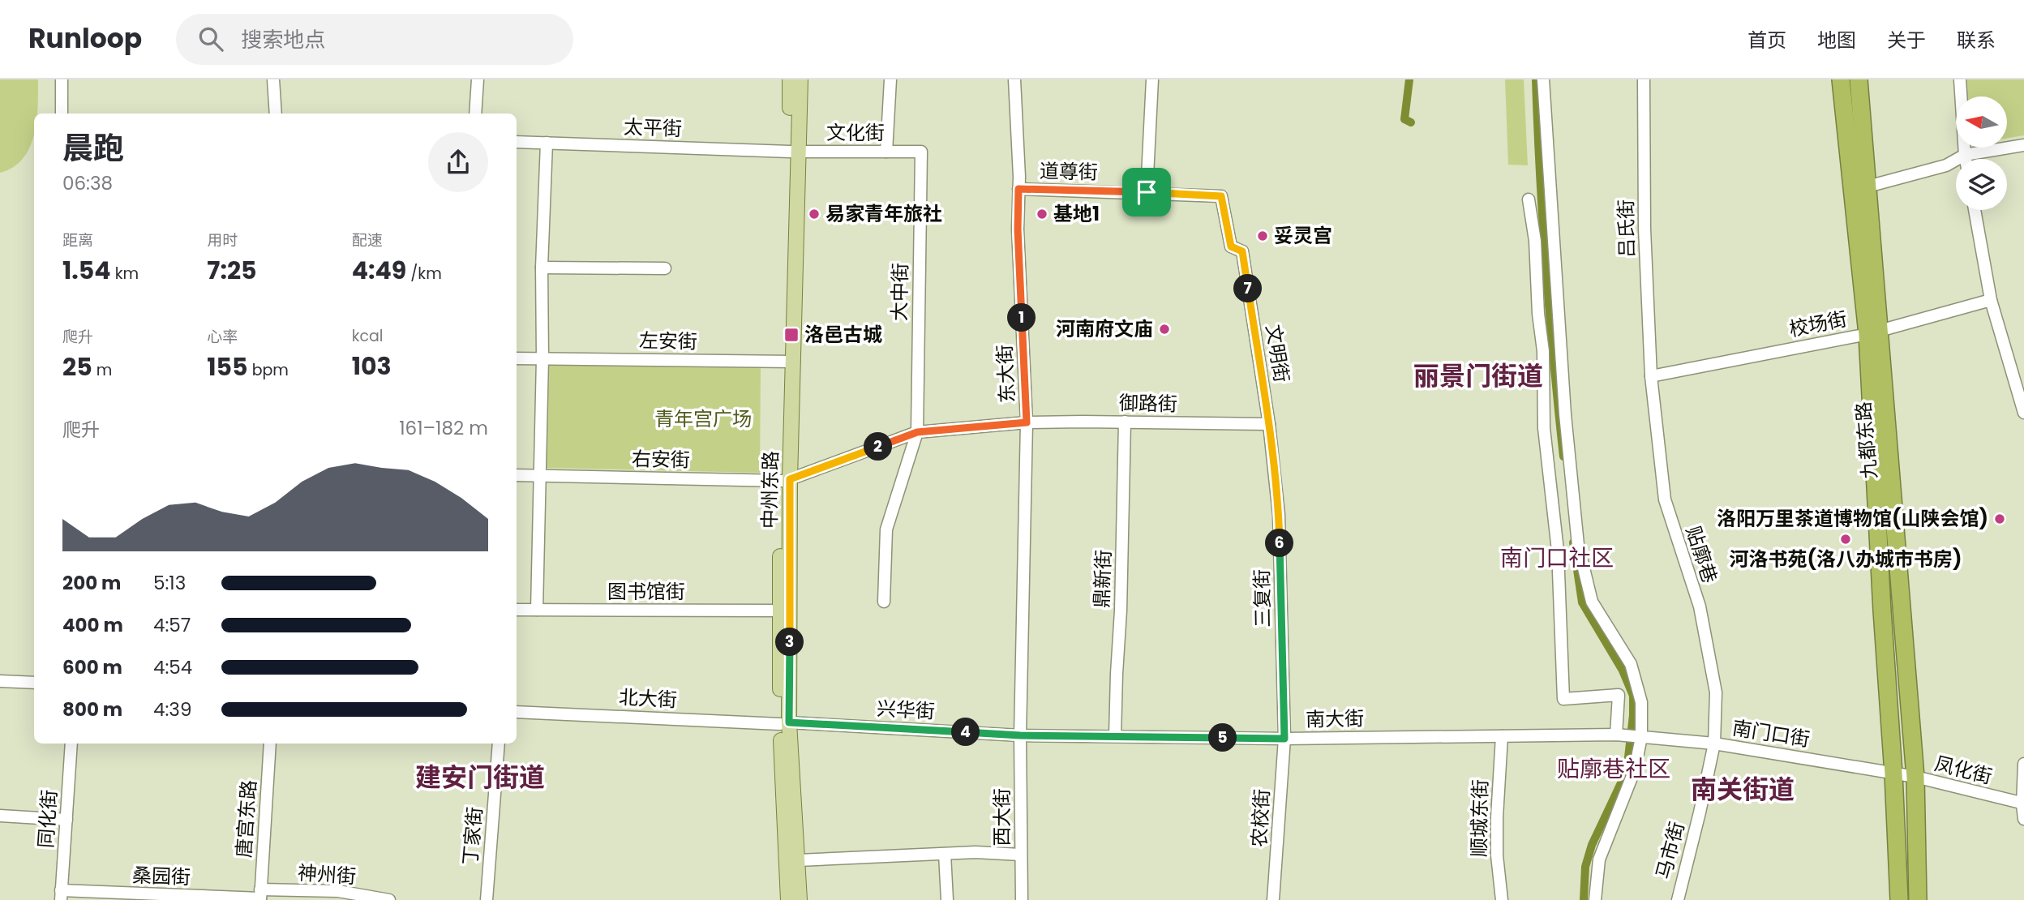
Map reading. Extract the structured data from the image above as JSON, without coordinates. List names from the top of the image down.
{
  "streets": {
    "highway": ["九都东路"],
    "main road": ["中州东路"],
    "street": [
      "太平街",
      "文化街",
      "道尊街",
      "吕氏街",
      "大中街",
      "校场街",
      "左安街",
      "文明街",
      "东大街",
      "御路街",
      "右安街",
      "贴廓巷",
      "鼎新街",
      "图书馆街",
      "三复街",
      "北大街",
      "兴华街",
      "南大街",
      "南门口街",
      "凤化街",
      "西大街",
      "农校街",
      "顺城东街",
      "同化街",
      "唐宫东路",
      "丁家街",
      "马市街",
      "神州街",
      "桑园街"
    ]
  },
  "crossings": [
    ["太平街", "文化街"],
    ["太平街", "中州东路"],
    ["文化街", "大中街"],
    ["文化街", "中州东路"],
    ["道尊街", "文明街"],
    ["道尊街", "东大街"],
    ["吕氏街", "校场街"],
    ["吕氏街", "贴廓巷"],
    ["大中街", "御路街"],
    ["校场街", "九都东路"],
    ["校场街", "贴廓巷"],
    ["左安街", "中州东路"],
    ["文明街", "御路街"],
    ["文明街", "三复街"],
    ["东大街", "御路街"],
    ["东大街", "兴华街"],
    ["东大街", "南大街"],
    ["东大街", "西大街"],
    ["御路街", "右安街"],
    ["御路街", "中州东路"],
    ["御路街", "鼎新街"],
    ["御路街", "三复街"],
    ["九都东路", "南门口街"],
    ["九都东路", "凤化街"],
    ["右安街", "中州东路"],
    ["中州东路", "图书馆街"],
    ["中州东路", "北大街"],
    ["中州东路", "兴华街"],
    ["贴廓巷", "南门口街"],
    ["贴廓巷", "马市街"],
    ["鼎新街", "南大街"],
    ["三复街", "南大街"],
    ["三复街", "农校街"],
    ["北大街", "兴华街"],
    ["兴华街", "南大街"],
    ["兴华街", "西大街"],
    ["南大街", "南门口街"],
    ["南大街", "西大街"],
    ["南大街", "农校街"],
    ["南大街", "顺城东街"],
    ["南门口街", "凤化街"],
    ["南门口街", "马市街"],
    ["同化街", "桑园街"],
    ["唐宫东路", "神州街"],
    ["唐宫东路", "桑园街"],
    ["神州街", "桑园街"]
  ],
  "districts": [
    "丽景门街道",
    "南门口社区",
    "贴廓巷社区",
    "建安门街道",
    "南关街道"
  ],
  "parks": ["青年宫广场"],
  "places": {
    "other": [
      "易家青年旅社",
      "基地1",
      "妥灵宫",
      "河南府文庙",
      "洛阳万里茶道博物馆(山陕会馆)",
      "河洛书苑(洛八办城市书房)"
    ],
    "transit": ["洛邑古城"]
  },
  "north": "left",
  "page": {
    "header": "Runloop",
    "search": "搜索地点",
    "nav": [
      "首页",
      "地图",
      "关于",
      "联系"
    ],
    "heading": ["晨跑", "06:38"],
    "stats": [
      ["距离", "1.54 km"],
      ["用时", "7:25"],
      ["配速", "4:49 /km"],
      ["爬升", "25 m"],
      ["心率", "155 bpm"],
      ["kcal", "103"]
    ],
    "pins": [
      "7",
      "1",
      "2",
      "6",
      "3",
      "4",
      "5"
    ],
    "chart": ["爬升", "161–182 m"],
    "list": [
      {
        "name": "200 m",
        "note": "5:13"
      },
      {
        "name": "400 m",
        "note": "4:57"
      },
      {
        "name": "600 m",
        "note": "4:54"
      },
      {
        "name": "800 m",
        "note": "4:39"
      }
    ]
  }
}
